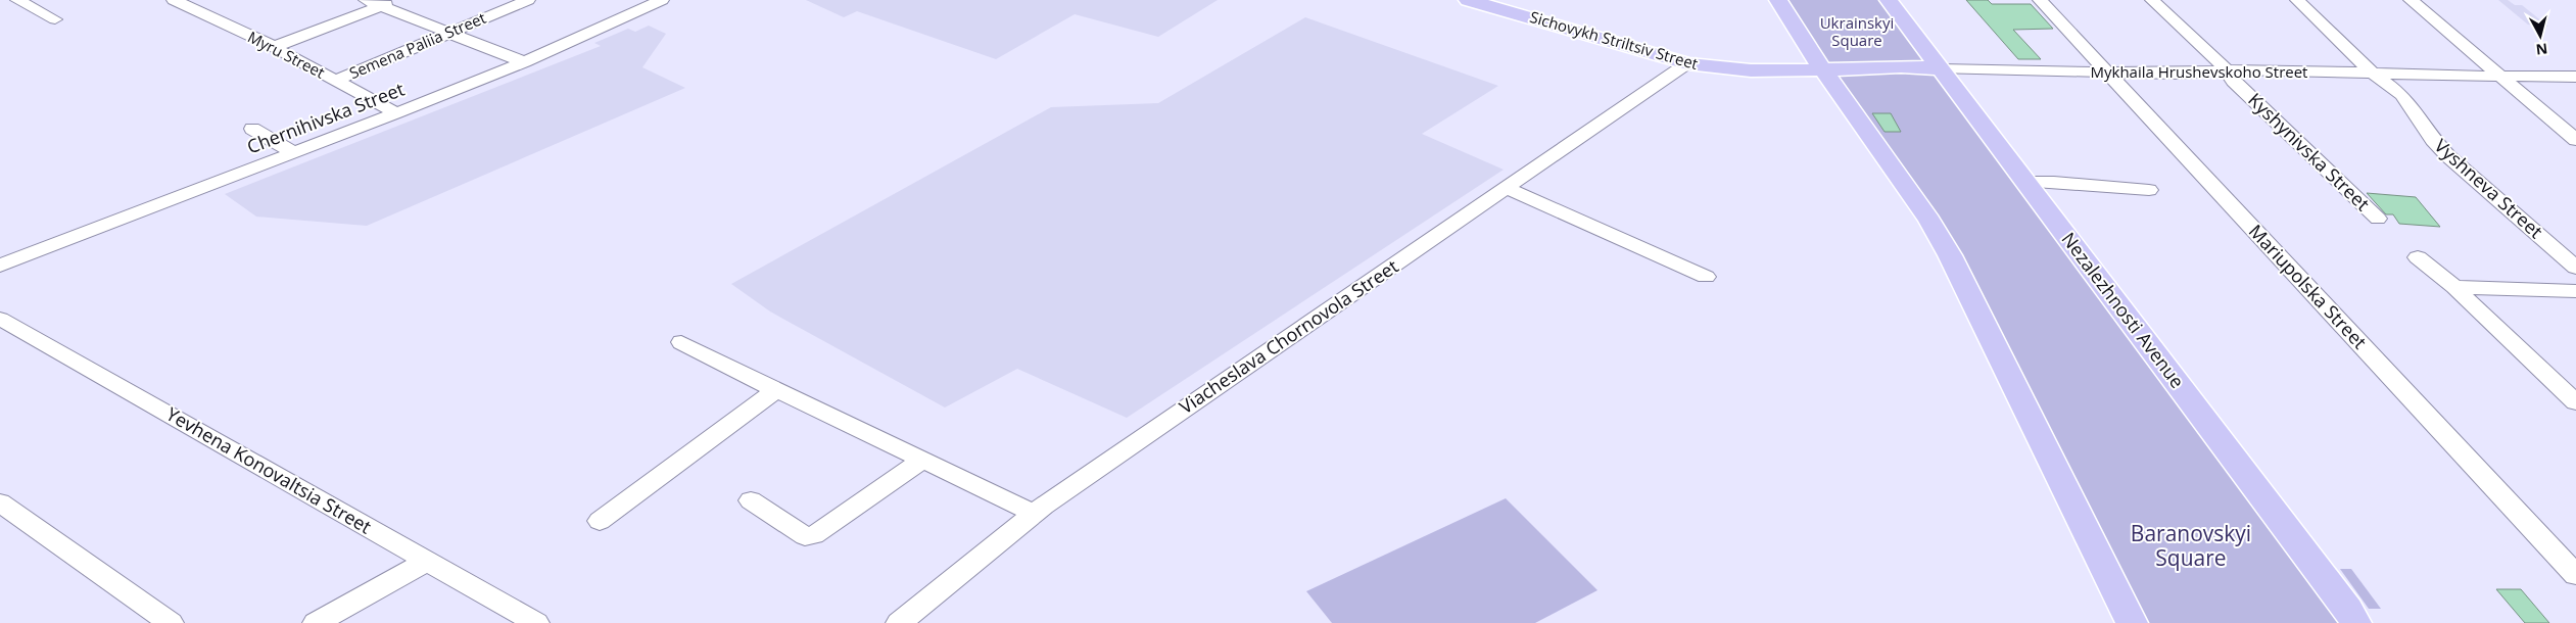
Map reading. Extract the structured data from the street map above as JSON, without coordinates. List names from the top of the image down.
{
  "streets": {
    "main road": ["Sichovykh Striltsiv Street", "Mykhaila Hrushevskoho Street", "Nezalezhnosti Avenue"],
    "street": [
      "Semena Paliia Street",
      "Myru Street",
      "Chernihivska Street",
      "Kyshynivska Street",
      "Vyshneva Street",
      "Mariupolska Street",
      "Viacheslava Chornovola Street",
      "Yevhena Konovaltsia Street"
    ]
  },
  "crossings": [
    ["Sichovykh Striltsiv Street", "Mykhaila Hrushevskoho Street"],
    ["Sichovykh Striltsiv Street", "Viacheslava Chornovola Street"],
    ["Semena Paliia Street", "Myru Street"],
    ["Myru Street", "Chernihivska Street"],
    ["Mykhaila Hrushevskoho Street", "Kyshynivska Street"],
    ["Mykhaila Hrushevskoho Street", "Vyshneva Street"],
    ["Mykhaila Hrushevskoho Street", "Mariupolska Street"],
    ["Mykhaila Hrushevskoho Street", "Nezalezhnosti Avenue"]
  ],
  "parks": ["Ukrainskyi Square", "Baranovskyi Square"],
  "north": "bottom"
}
